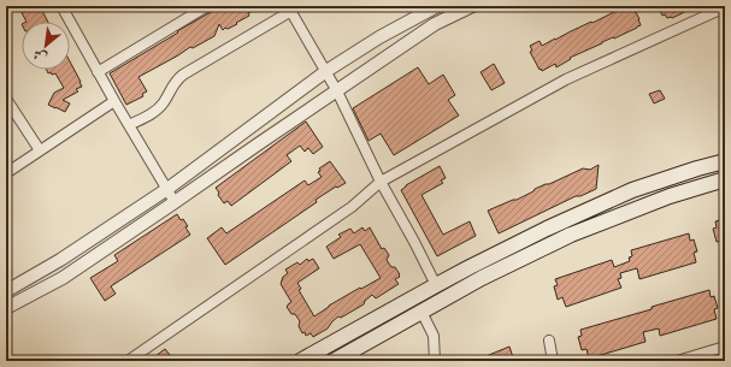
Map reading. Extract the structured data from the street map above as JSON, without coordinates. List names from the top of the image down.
{
  "north": "bottom left"
}
